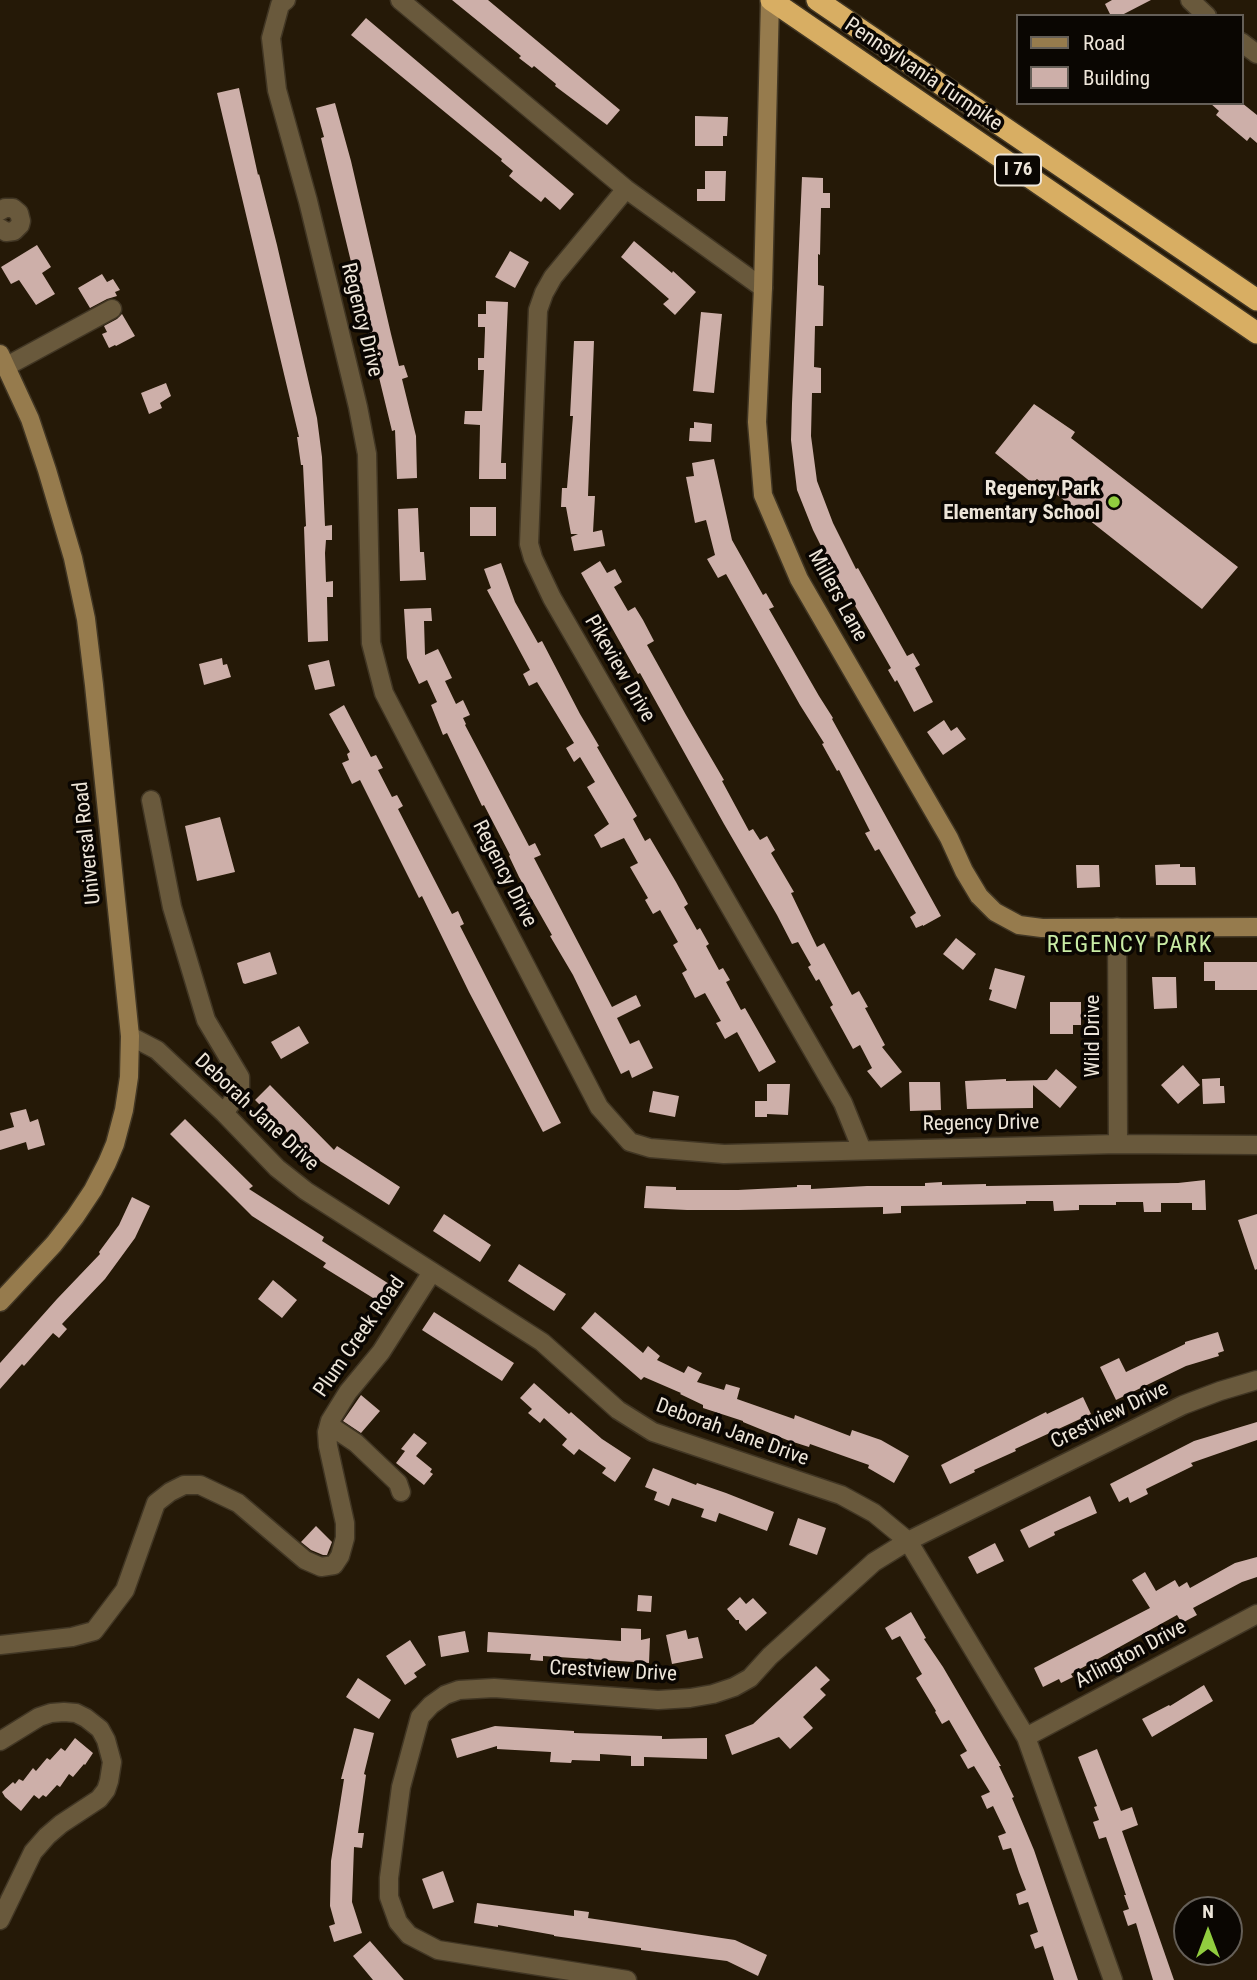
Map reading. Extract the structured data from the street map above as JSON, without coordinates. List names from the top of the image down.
{
  "streets": {
    "highway": ["Pennsylvania Turnpike", "I 76"],
    "street": [
      "Regency Drive",
      "Millers Lane",
      "Pikeview Drive",
      "Universal Road",
      "Wild Drive",
      "Deborah Jane Drive",
      "Plum Creek Road",
      "Crestview Drive",
      "Arlington Drive"
    ]
  },
  "crossings": [
    ["Pennsylvania Turnpike", "Millers Lane"],
    ["Regency Drive", "Pikeview Drive"],
    ["Regency Drive", "Wild Drive"],
    ["Millers Lane", "Wild Drive"],
    ["Universal Road", "Deborah Jane Drive"],
    ["Deborah Jane Drive", "Plum Creek Road"],
    ["Deborah Jane Drive", "Crestview Drive"],
    ["Deborah Jane Drive", "Arlington Drive"]
  ],
  "districts": ["REGENCY PARK"],
  "places": ["Regency Park Elementary School"],
  "legend": ["Road", "Building"],
  "north": "top"
}
